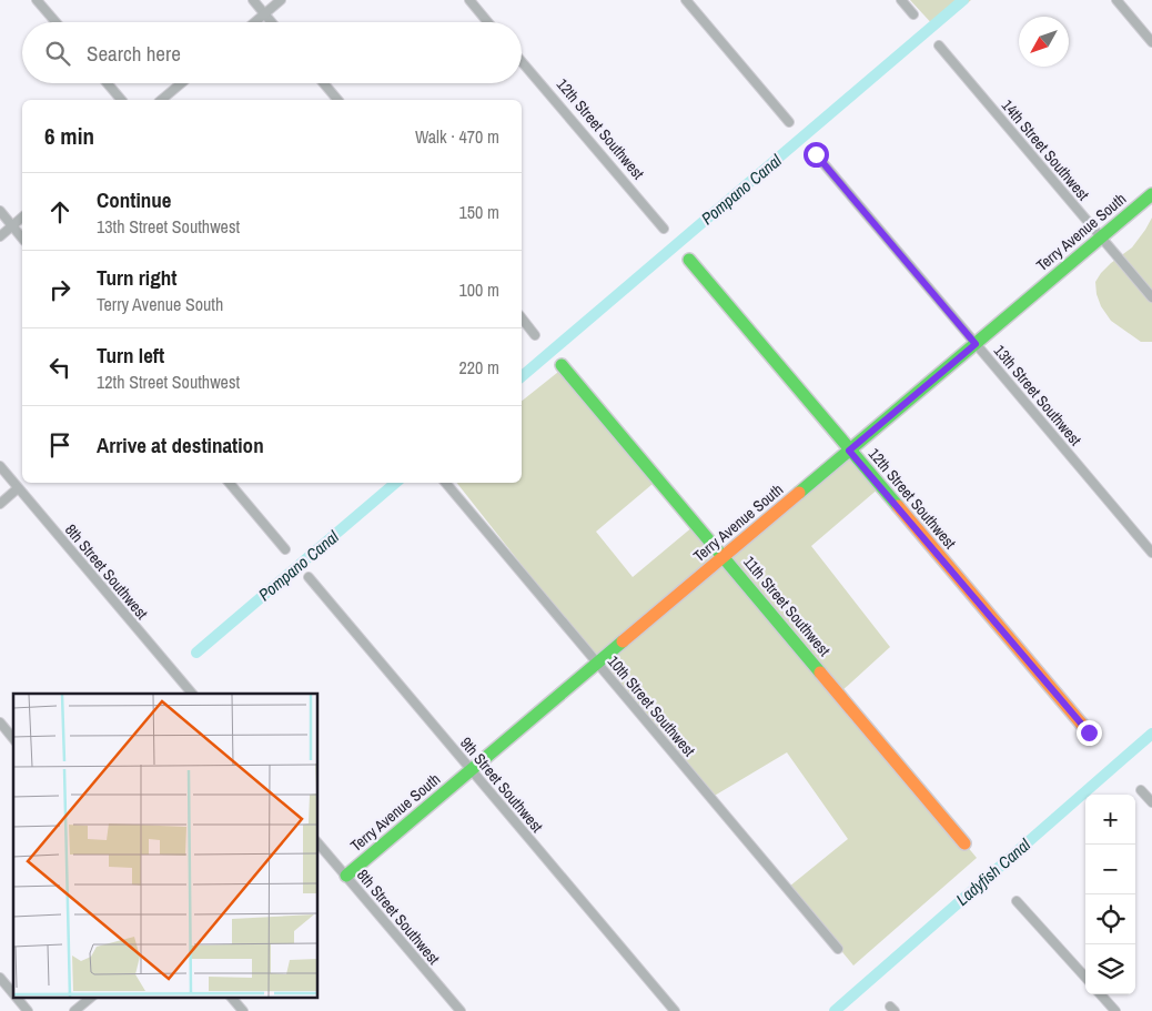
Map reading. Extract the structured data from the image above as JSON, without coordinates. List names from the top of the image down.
{
  "streets": {
    "street": [
      "12th Street Southwest",
      "14th Street Southwest",
      "Terry Avenue South",
      "13th Street Southwest",
      "8th Street Southwest",
      "11th Street Southwest",
      "10th Street Southwest",
      "9th Street Southwest"
    ]
  },
  "crossings": [
    ["12th Street Southwest", "Terry Avenue South"],
    ["14th Street Southwest", "Terry Avenue South"],
    ["Terry Avenue South", "13th Street Southwest"],
    ["Terry Avenue South", "8th Street Southwest"],
    ["Terry Avenue South", "11th Street Southwest"],
    ["Terry Avenue South", "10th Street Southwest"],
    ["Terry Avenue South", "9th Street Southwest"]
  ],
  "water": ["Pompano Canal", "Ladyfish Canal"],
  "north": "bottom left",
  "page": {
    "search": "Search here",
    "heading": ["6 min", "Walk · 470 m"],
    "list": [
      ["Continue", "13th Street Southwest", "150 m"],
      ["Turn right", "Terry Avenue South", "100 m"],
      ["Turn left", "12th Street Southwest", "220 m"],
      "Arrive at destination"
    ],
    "map_buttons": ["+", "−"]
  }
}
